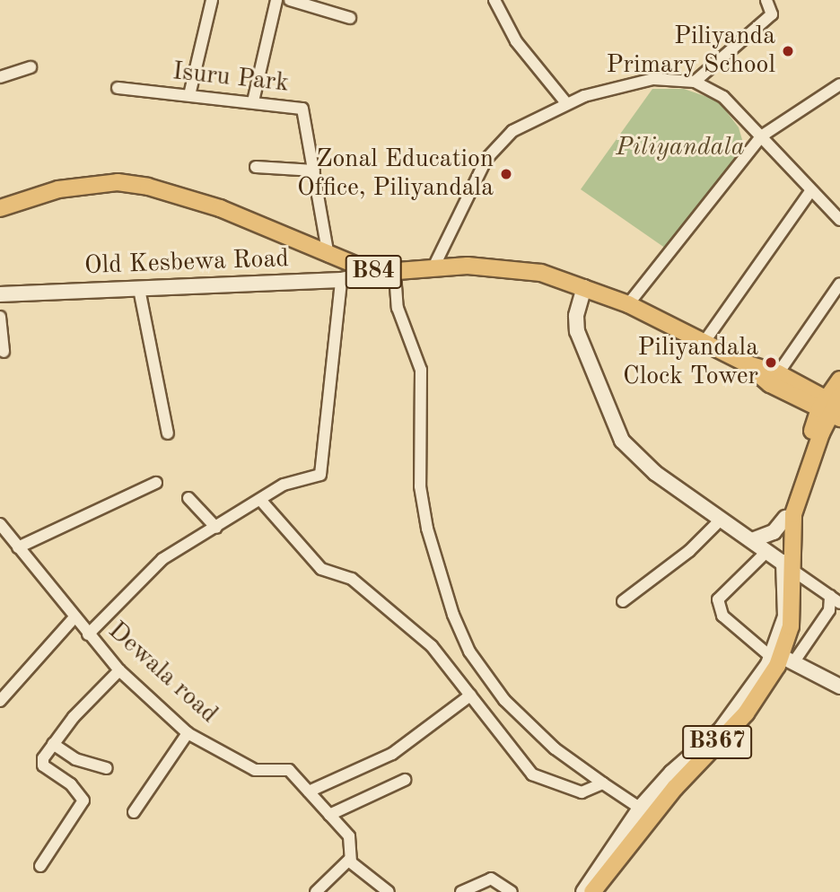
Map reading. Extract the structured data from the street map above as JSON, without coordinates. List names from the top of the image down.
{
  "streets": {
    "main road": ["B84", "B367"],
    "street": ["Isuru Park", "Old Kesbewa Road", "Dewala road"]
  },
  "crossings": [
    ["Isuru Park", "B84"],
    ["Old Kesbewa Road", "B84"],
    ["B84", "B367"]
  ],
  "parks": ["Piliyandala"],
  "places": ["Piliyanda Primary School", "Zonal Education Office, Piliyandala", "Piliyandala Clock Tower"]
}
